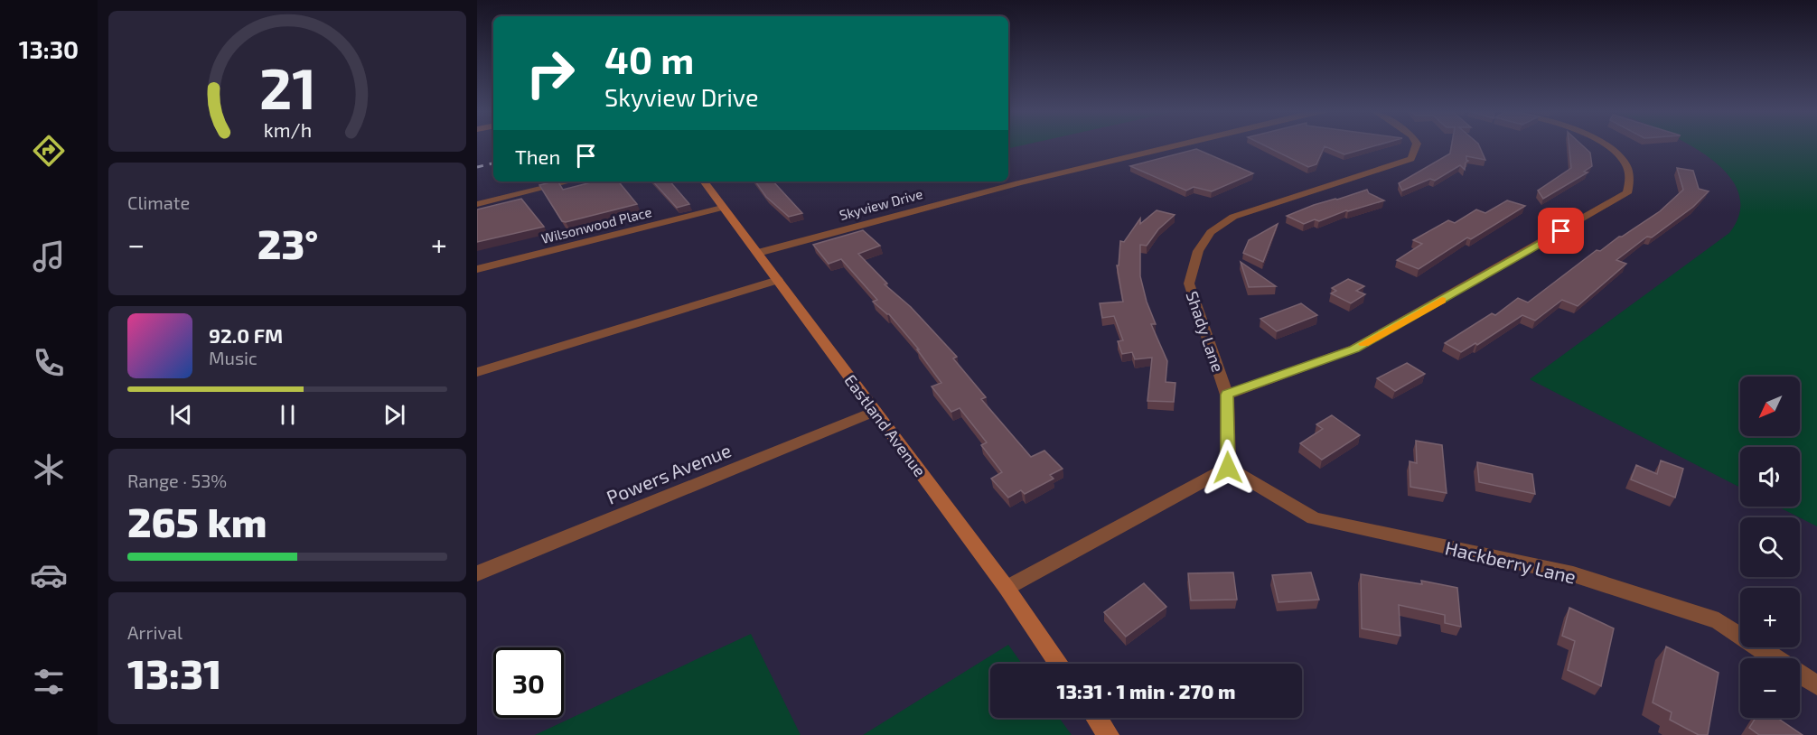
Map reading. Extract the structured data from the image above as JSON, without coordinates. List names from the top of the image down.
{
  "streets": {
    "street": [
      "Skyview Drive",
      "Wilsonwood Place",
      "Shady Lane",
      "Eastland Avenue",
      "Powers Avenue",
      "Hackberry Lane"
    ]
  },
  "crossings": [
    ["Skyview Drive", "Eastland Avenue"],
    ["Wilsonwood Place", "Eastland Avenue"],
    ["Shady Lane", "Hackberry Lane"],
    ["Eastland Avenue", "Powers Avenue"]
  ],
  "north": "bottom left",
  "page": {
    "tabs": "13:30",
    "turn": ["40 m", "Skyview Drive"],
    "then": "Then",
    "tile": [
      "Climate",
      ["Range · 53%", "265 km"],
      ["Arrival", "13:31"]
    ],
    "heat": ["−", "23°", "+"],
    "song": ["92.0 FM", "Music"],
    "map_buttons": ["+", "−"],
    "limit": "30",
    "trip": "13:31 · 1 min · 270 m",
    "gauge": ["21", "km/h"]
  }
}
